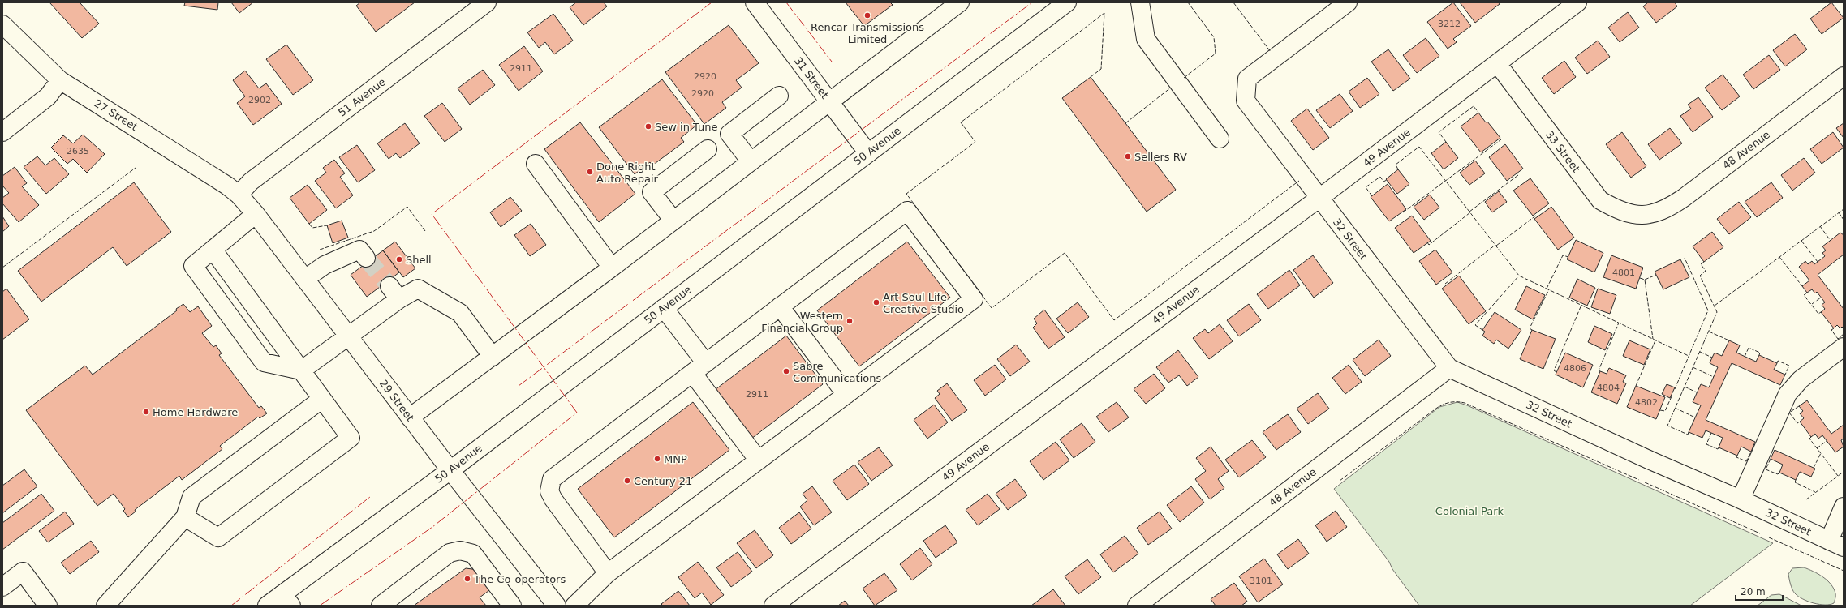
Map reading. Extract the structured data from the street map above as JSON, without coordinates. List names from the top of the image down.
{
  "streets": {
    "street": [
      "31 Street",
      "51 Avenue",
      "27 Street",
      "50 Avenue",
      "49 Avenue",
      "48 Avenue",
      "33 Street",
      "32 Street",
      "29 Street"
    ]
  },
  "crossings": [
    ["31 Street", "50 Avenue"],
    ["51 Avenue", "27 Street"],
    ["51 Avenue", "29 Street"],
    ["27 Street", "29 Street"],
    ["50 Avenue", "29 Street"],
    ["49 Avenue", "33 Street"],
    ["49 Avenue", "32 Street"],
    ["48 Avenue", "33 Street"],
    ["48 Avenue", "32 Street"]
  ],
  "parks": ["Colonial Park"],
  "places": [
    "Rencar Transmissions Limited",
    "Sew in Tune",
    "Sellers RV",
    "Done Right Auto Repair",
    "Shell",
    "Art Soul Life Creative Studio",
    "Western Financial Group",
    "Sabre Communications",
    "Home Hardware",
    "MNP",
    "Century 21",
    "The Co-operators"
  ],
  "house_numbers": [
    "3212",
    "2911",
    "2920",
    "2920",
    "2902",
    "2635",
    "4801",
    "4806",
    "4804",
    "2911",
    "4802",
    "3101"
  ],
  "scale_bar": "20 m"
}
